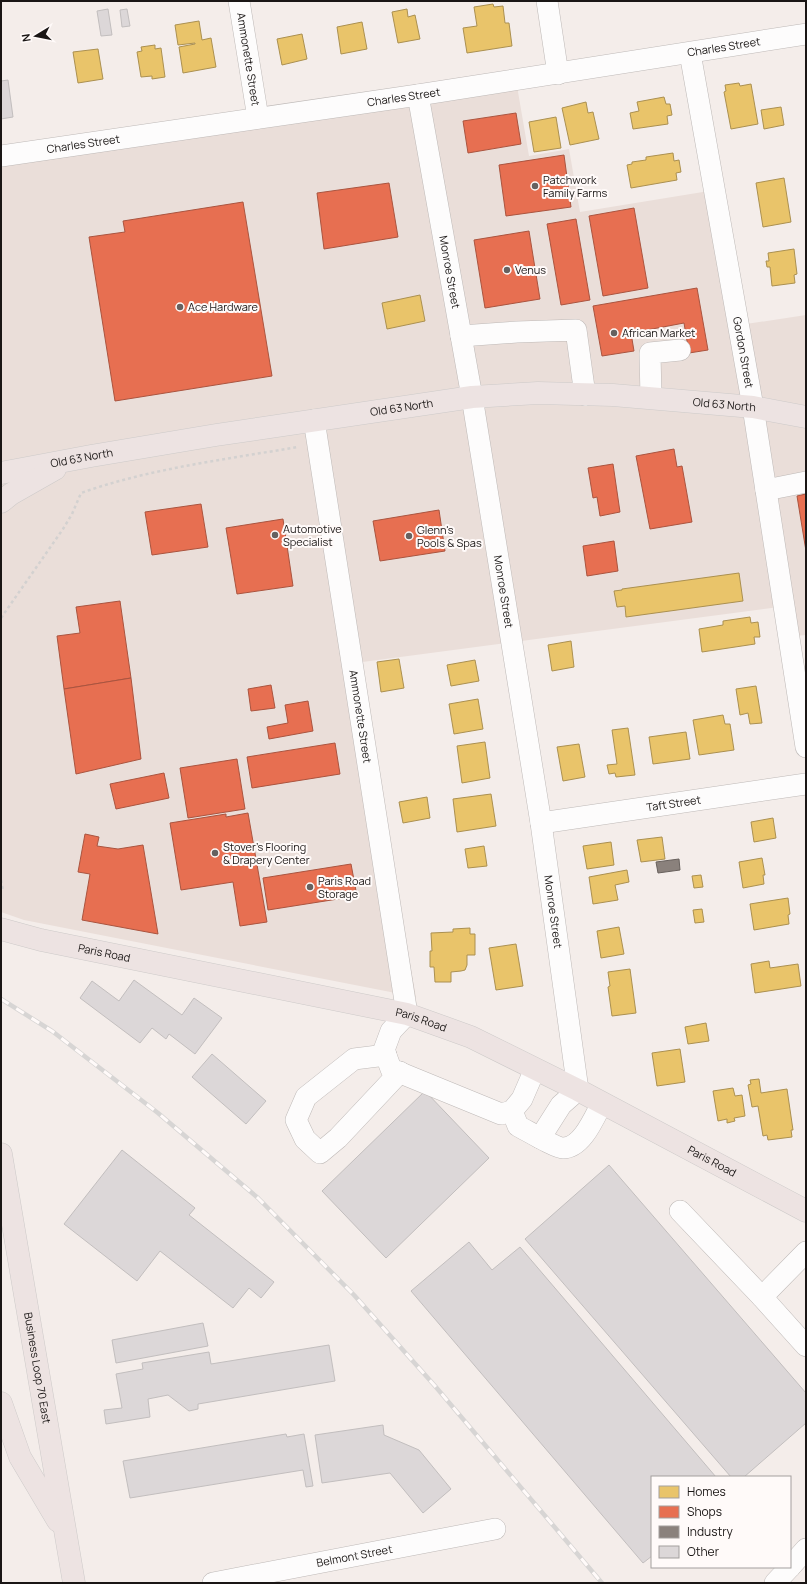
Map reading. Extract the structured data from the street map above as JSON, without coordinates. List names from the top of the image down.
{
  "streets": {
    "main road": ["Old 63 North", "Paris Road", "Business Loop 70 East"],
    "street": [
      "Charles Street",
      "Ammonette Street",
      "Monroe Street",
      "Gordon Street",
      "Taft Street",
      "Belmont Street"
    ]
  },
  "crossings": [
    ["Charles Street", "Ammonette Street"],
    ["Charles Street", "Monroe Street"],
    ["Charles Street", "Gordon Street"],
    ["Ammonette Street", "Old 63 North"],
    ["Ammonette Street", "Paris Road"],
    ["Monroe Street", "Old 63 North"],
    ["Monroe Street", "Taft Street"],
    ["Monroe Street", "Paris Road"],
    ["Gordon Street", "Old 63 North"]
  ],
  "places": [
    "Patchwork Family Farms",
    "Venus",
    "Ace Hardware",
    "African Market",
    "Automotive Specialist",
    "Glenn's Pools & Spas",
    "Stover's Flooring & Drapery Center",
    "Paris Road Storage"
  ],
  "legend": [
    "Homes",
    "Shops",
    "Industry",
    "Other"
  ],
  "north": "left"
}
